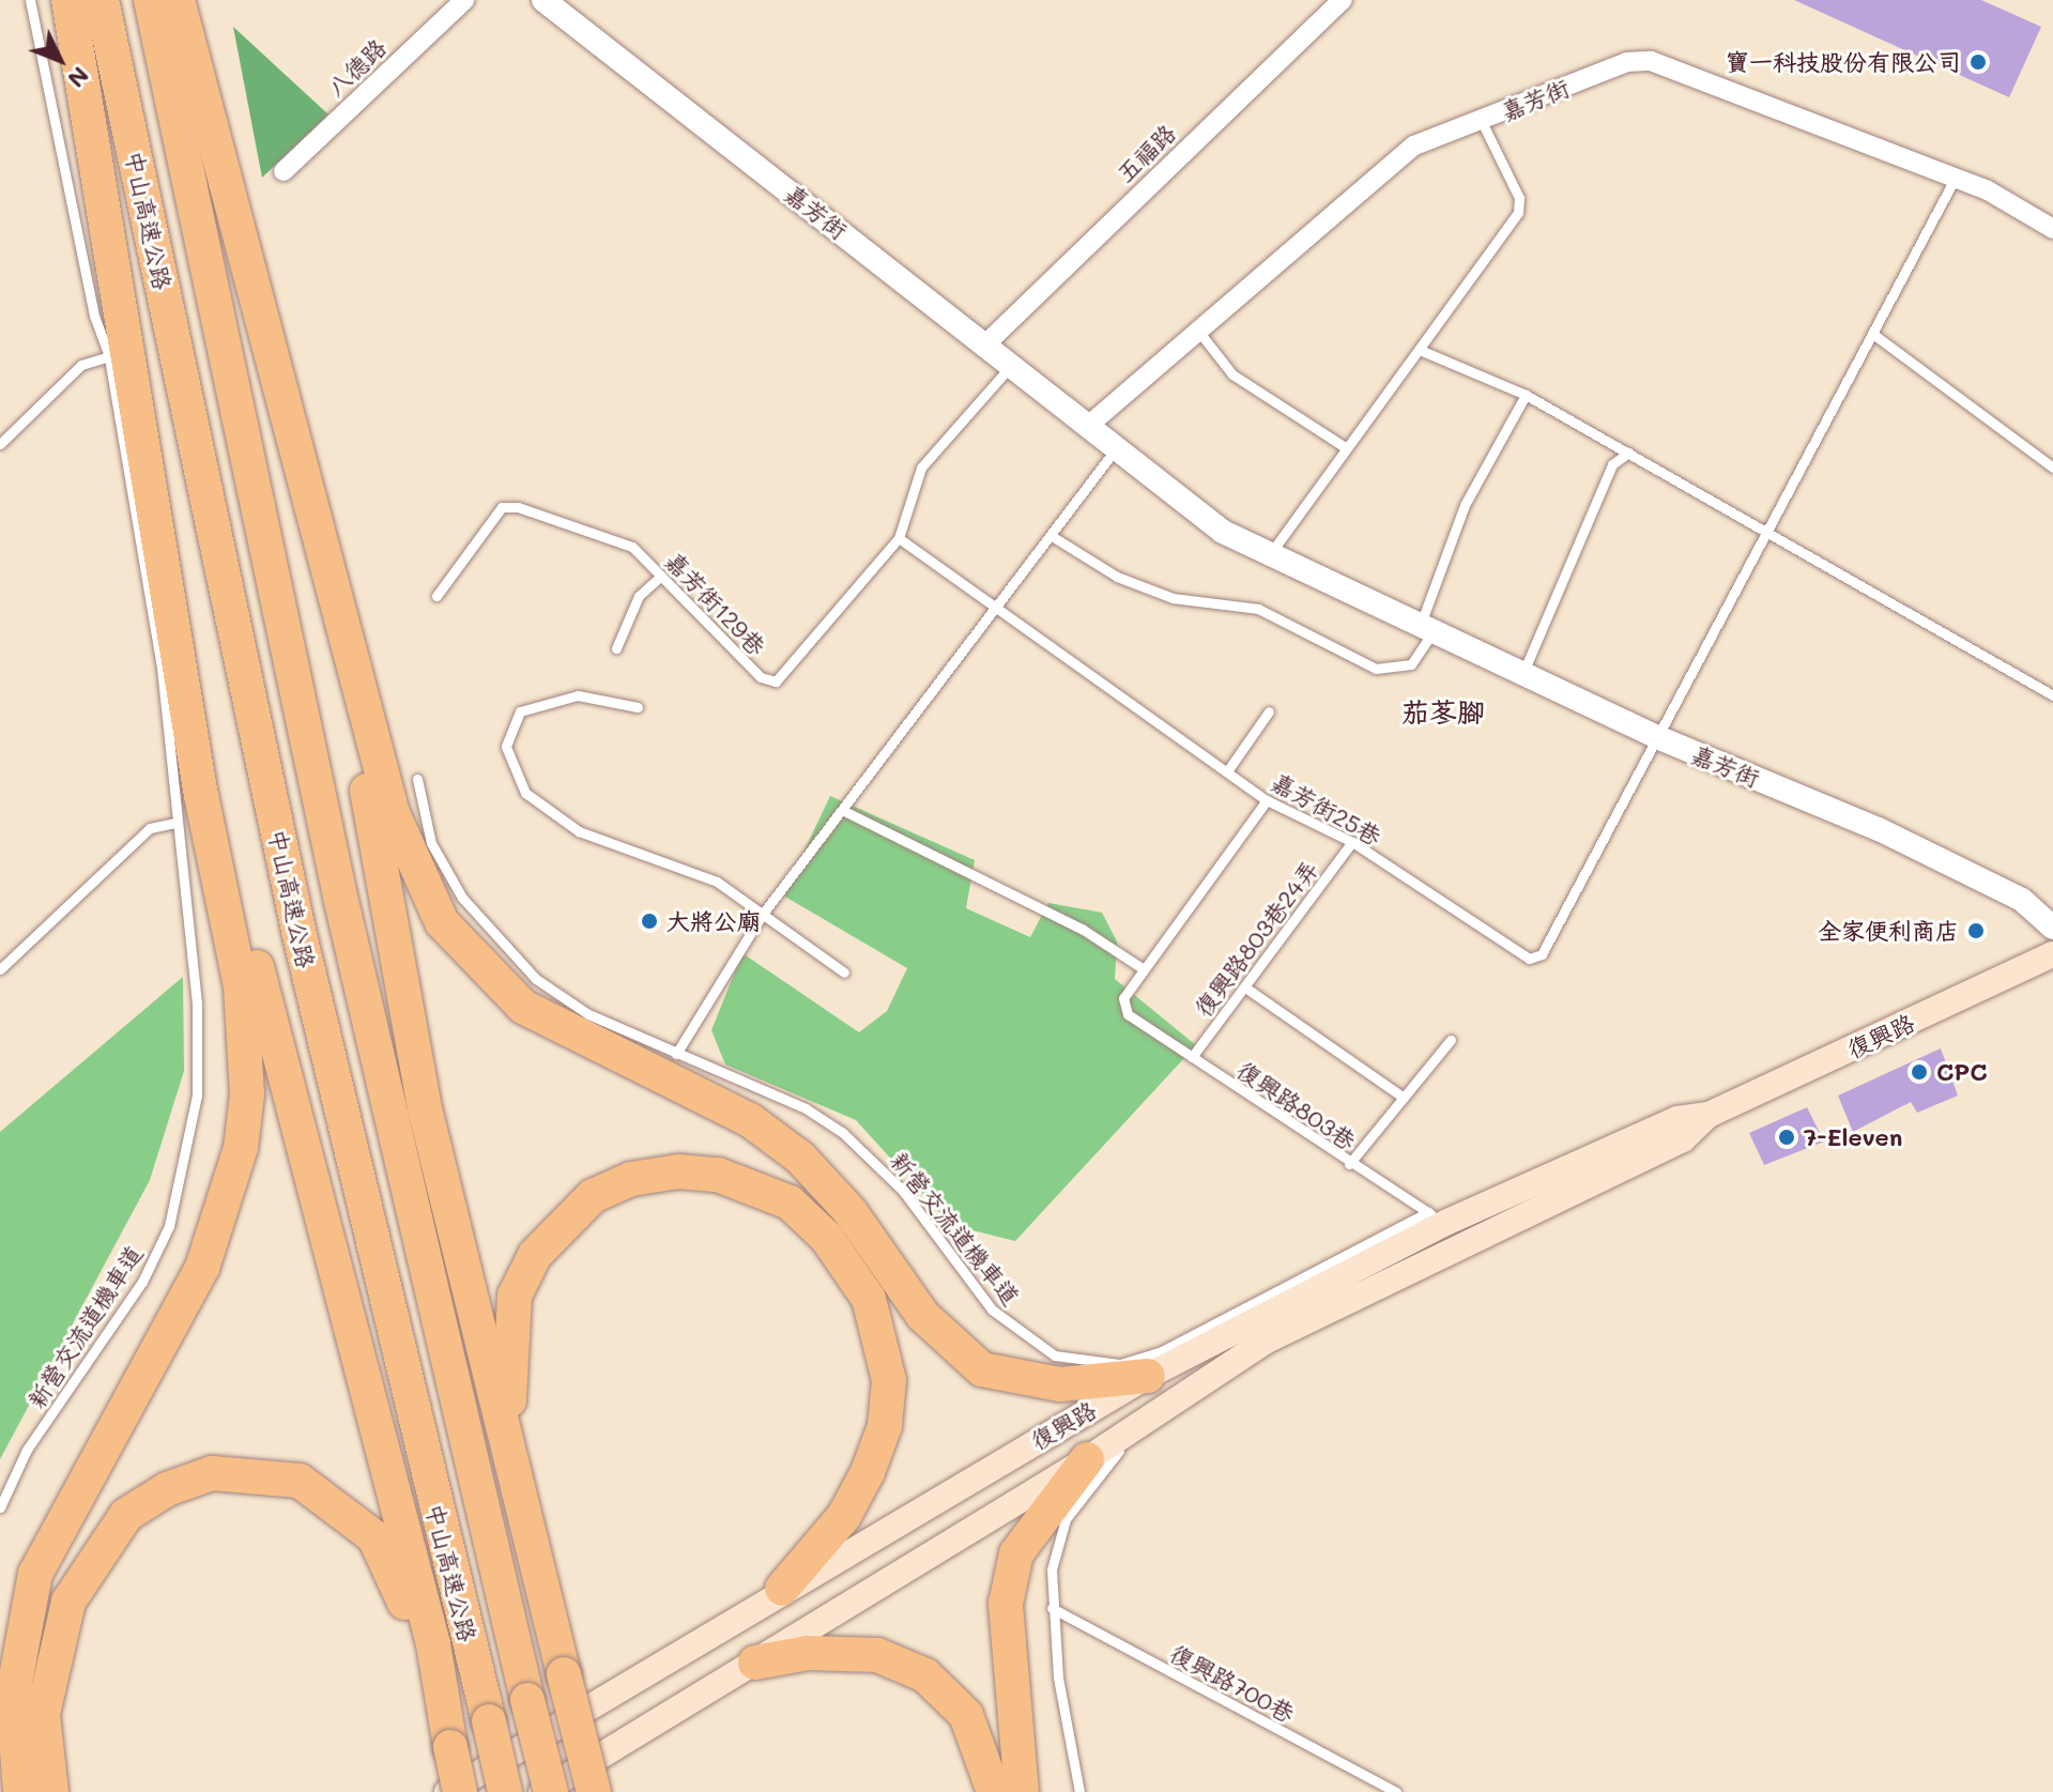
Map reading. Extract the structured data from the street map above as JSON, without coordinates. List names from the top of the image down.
{
  "streets": {
    "highway": ["中山高速公路"],
    "main road": ["復興路"],
    "street": ["八德路", "嘉芳街", "五福路"],
    "lane": [
      "嘉芳街129巷",
      "嘉芳街25巷",
      "復興路803巷24弄",
      "復興路803巷",
      "新營交流道機車道",
      "復興路700巷"
    ]
  },
  "crossings": [
    ["嘉芳街", "五福路"],
    ["嘉芳街", "嘉芳街129巷"],
    ["嘉芳街", "嘉芳街25巷"],
    ["嘉芳街129巷", "嘉芳街25巷"],
    ["嘉芳街25巷", "復興路803巷24弄"],
    ["復興路803巷24弄", "復興路803巷"],
    ["復興路", "復興路803巷"],
    ["復興路", "新營交流道機車道"],
    ["復興路803巷", "新營交流道機車道"]
  ],
  "districts": ["茄苳腳"],
  "places": [
    "寶一科技股份有限公司",
    "大將公廟",
    "全家便利商店",
    "CPC",
    "7-Eleven"
  ],
  "north": "bottom right"
}
